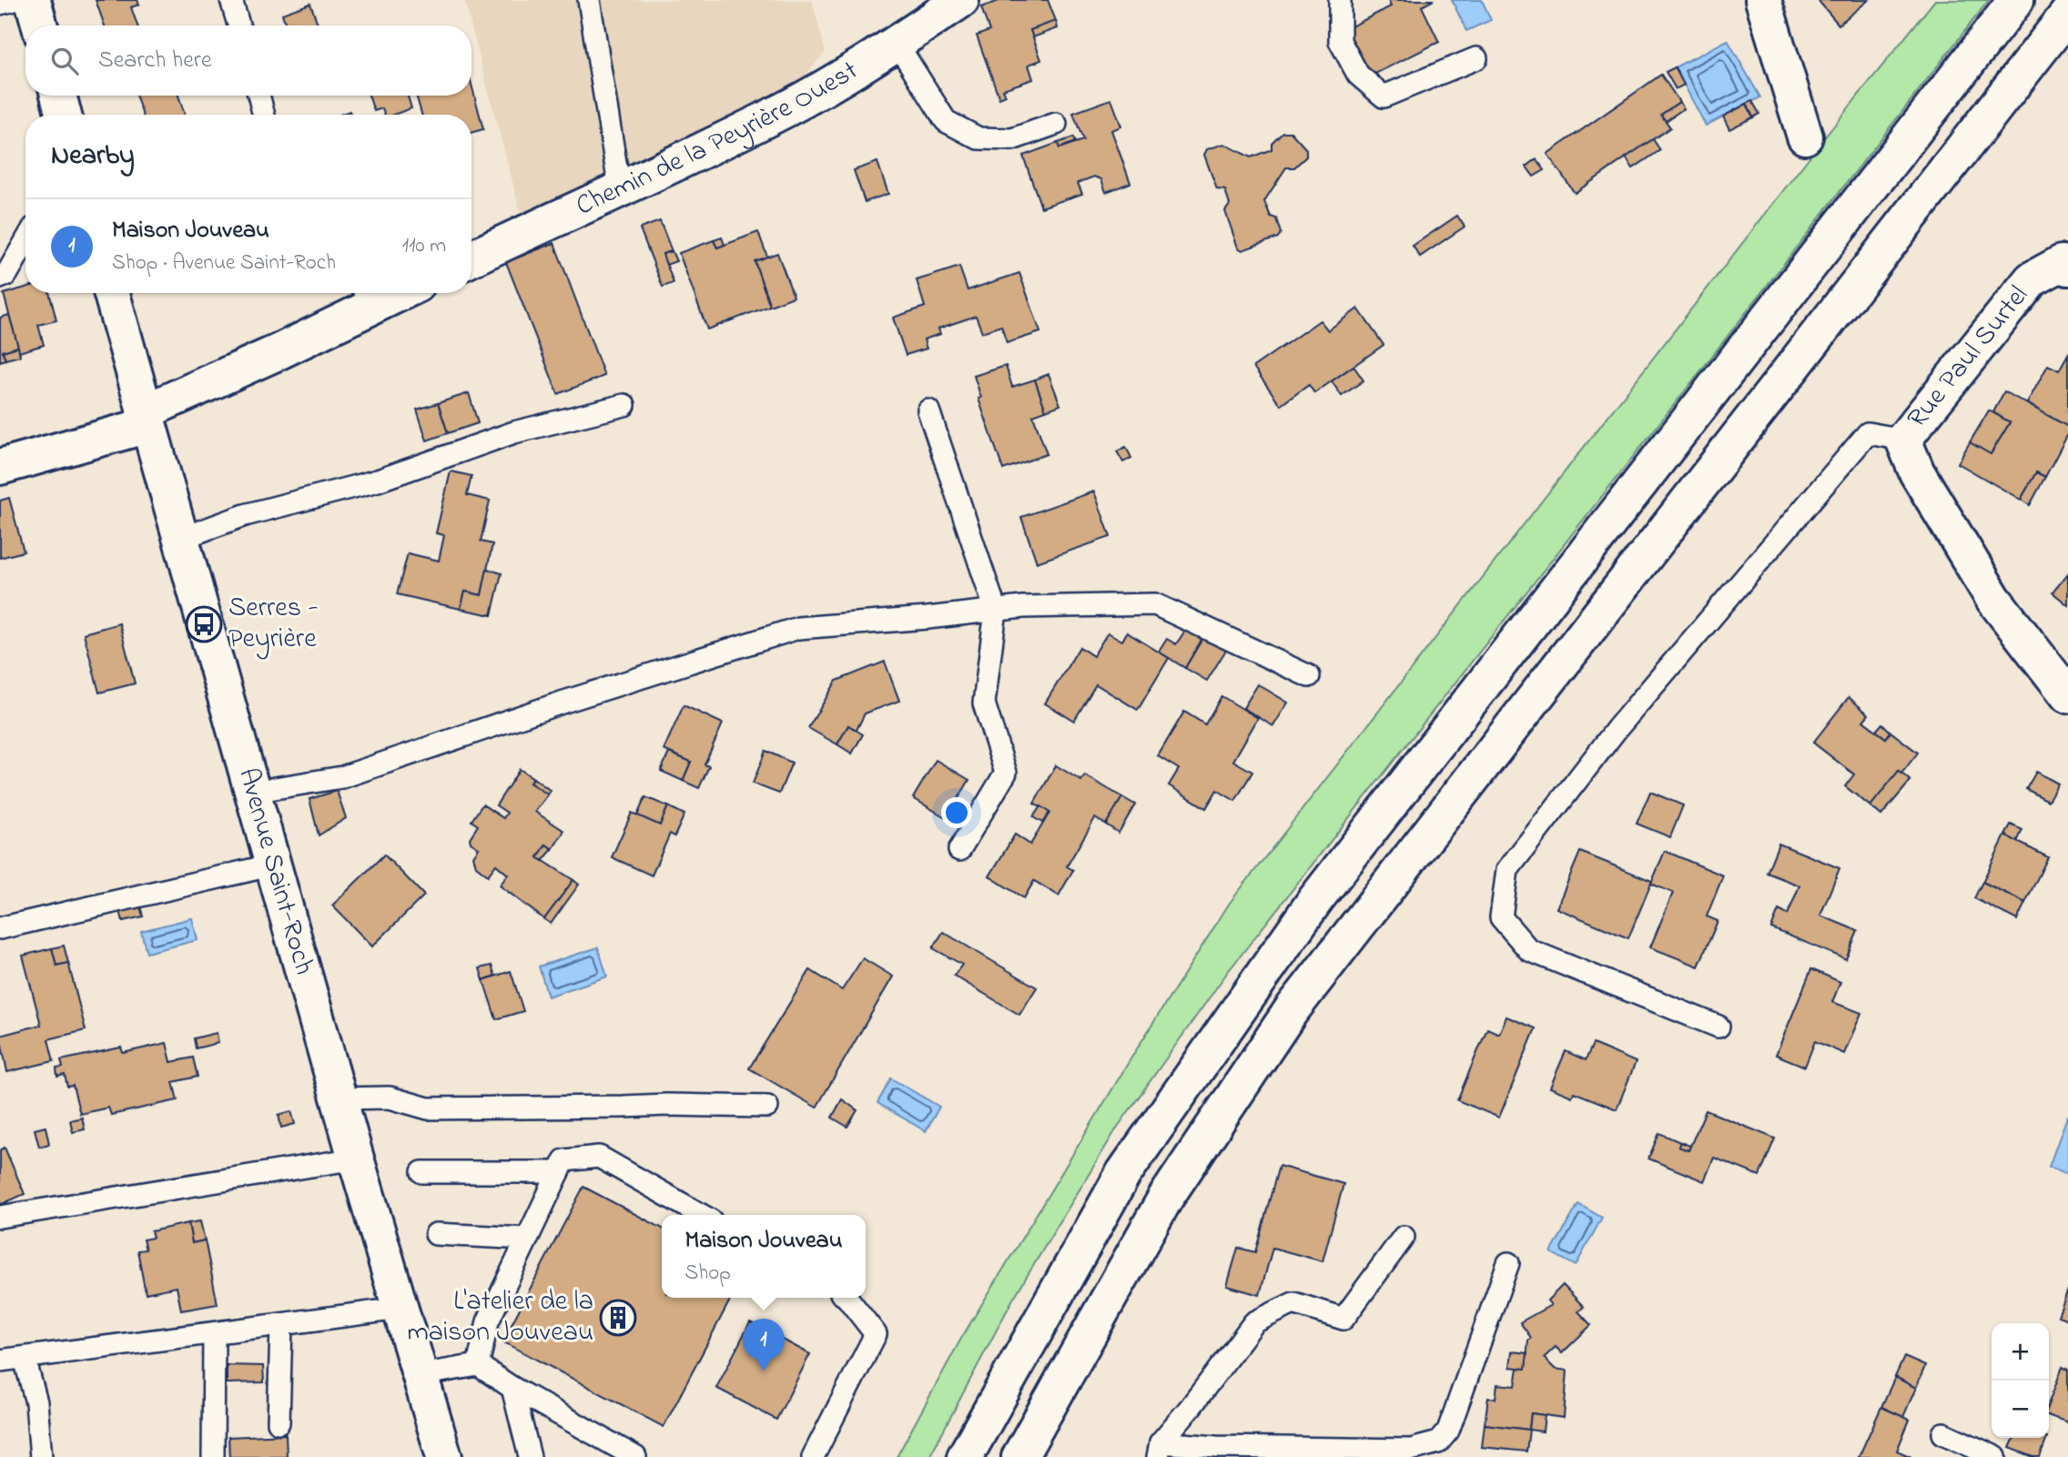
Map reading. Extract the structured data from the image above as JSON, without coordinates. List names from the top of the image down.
{
  "streets": {
    "main road": ["Chemin de la Peyrière Ouest", "Rue Paul Surtel", "Avenue Saint-Roch"]
  },
  "places": {
    "bus stop": ["Serres - Peyrière"],
    "building": ["L'atelier de la maison Jouveau"]
  },
  "page": {
    "search": "Search here",
    "heading": "Nearby",
    "list": [
      {
        "mark": "1",
        "name": "Maison Jouveau",
        "note": "Shop · Avenue Saint-Roch",
        "value": "110 m"
      }
    ],
    "popup": ["Maison Jouveau", "Shop"],
    "pins": "1",
    "map_buttons": ["+", "−"]
  }
}
